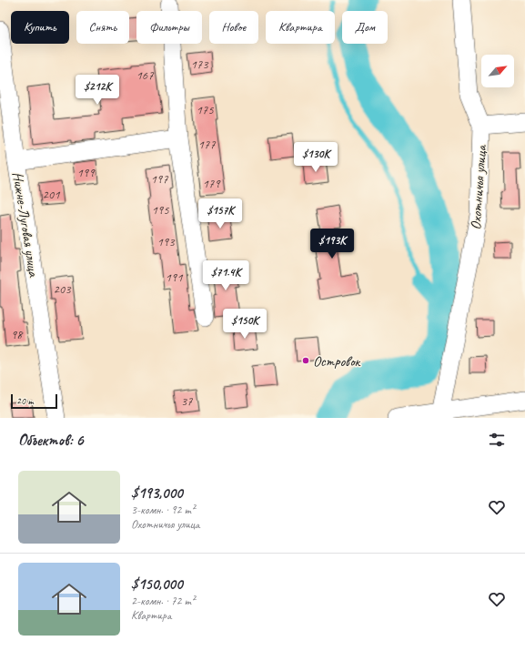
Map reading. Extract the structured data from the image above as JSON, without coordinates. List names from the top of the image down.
{
  "streets": {
    "street": ["Охотничья улица", "Нижне-Луговая улица"]
  },
  "places": ["Островок"],
  "house_numbers": [
    "173",
    "167",
    "175",
    "177",
    "199",
    "197",
    "179",
    "201",
    "195",
    "193",
    "191",
    "203",
    "98",
    "37"
  ],
  "scale_bar": "20 m",
  "north": "top right",
  "page": {
    "chip": [
      "Купить",
      "Снять",
      "Фильтры",
      "Новое",
      "Квартира",
      "Дом"
    ],
    "price": [
      "$212K",
      "$130K",
      "$157K",
      "$193K",
      "$71.4K",
      "$150K"
    ],
    "scale": "20 m",
    "heading": "Объектов: 6",
    "list": [
      {
        "name": "$193,000",
        "note": "3-комн. · 92 m² · Охотничья улица"
      },
      {
        "name": "$150,000",
        "note": "2-комн. · 72 m² · Квартира"
      }
    ]
  }
}
